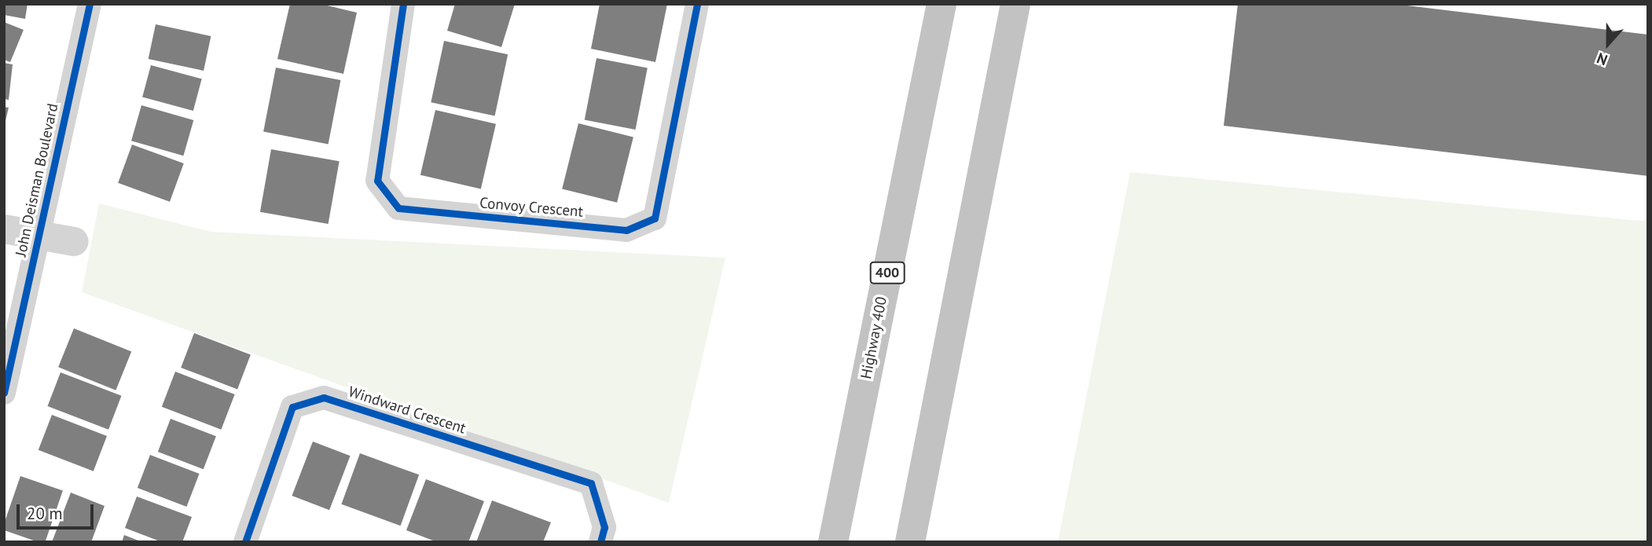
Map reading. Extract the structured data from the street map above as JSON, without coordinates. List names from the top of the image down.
{
  "streets": {
    "highway": ["400", "Highway 400"],
    "street": ["John Deisman Boulevard", "Convoy Crescent", "Windward Crescent"]
  },
  "scale_bar": "20 m",
  "north": "bottom"
}
